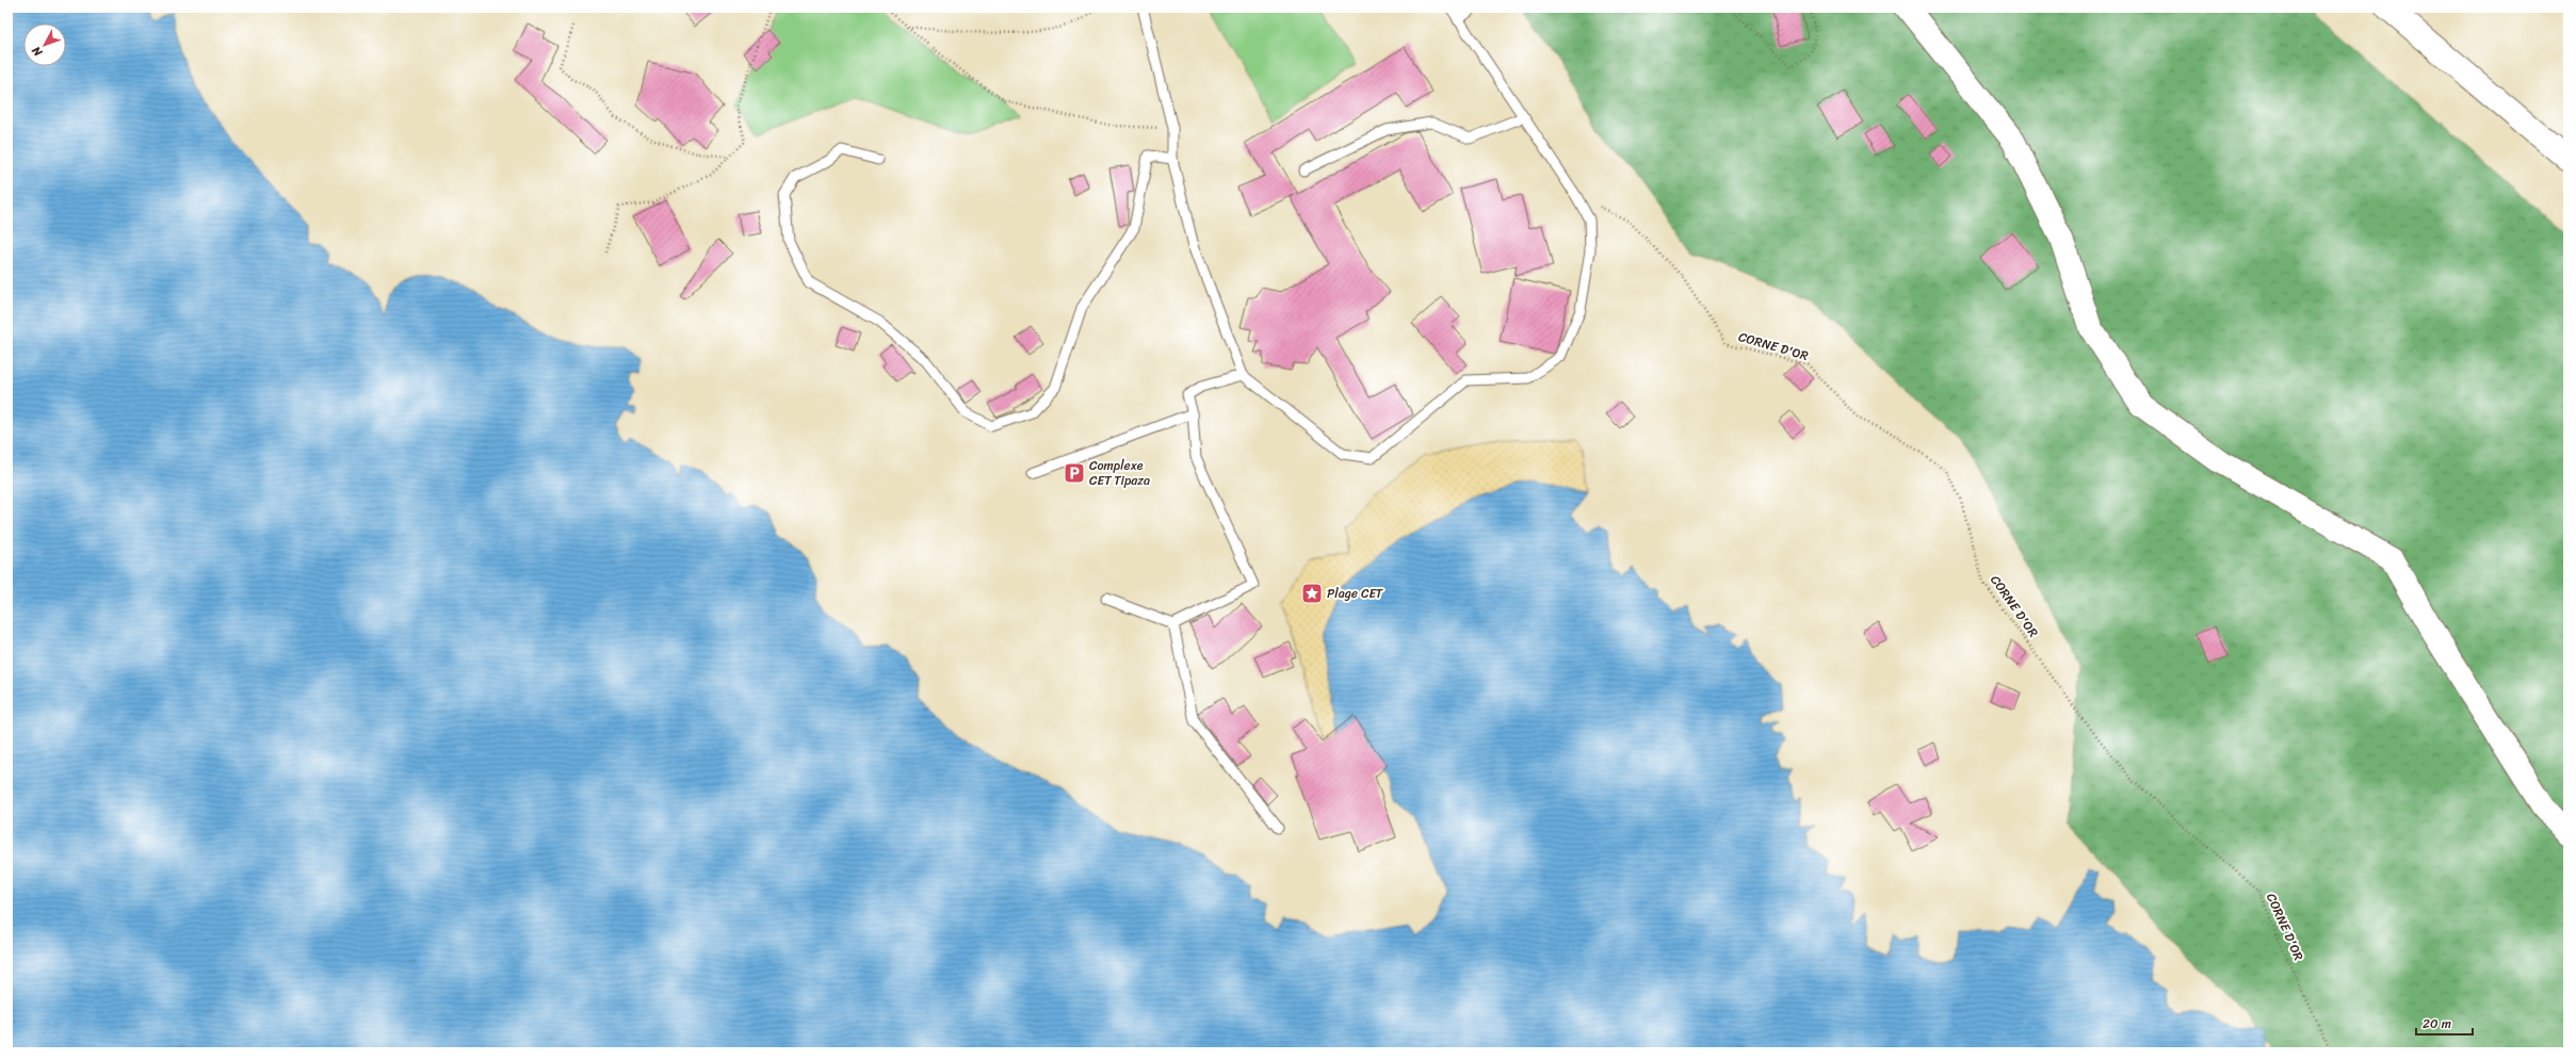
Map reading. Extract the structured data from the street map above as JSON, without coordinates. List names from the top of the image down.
{
  "streets": {
    "path": ["CORNE D'OR"]
  },
  "places": {
    "parking": ["Complexe CET Tipaza"],
    "place": ["Plage CET"]
  },
  "scale_bar": "20 m",
  "north": "bottom left"
}
